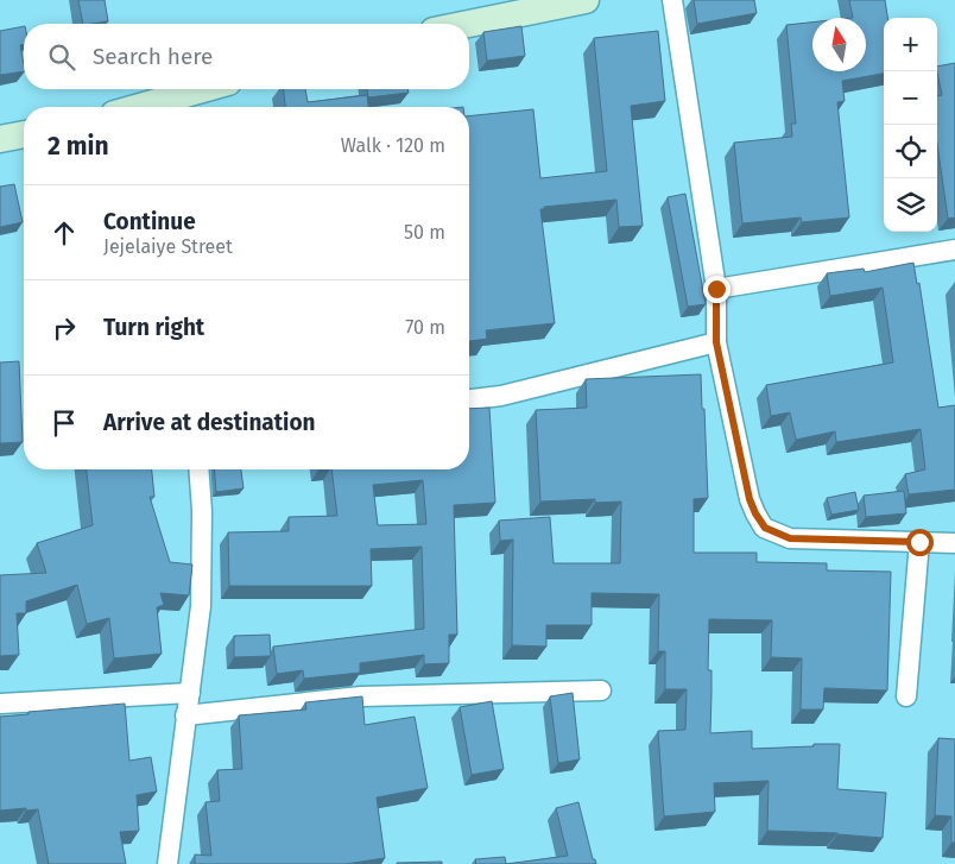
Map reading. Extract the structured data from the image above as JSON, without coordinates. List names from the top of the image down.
{
  "north": "top",
  "page": {
    "map_buttons": ["+", "−"],
    "search": "Search here",
    "heading": ["2 min", "Walk · 120 m"],
    "list": [
      ["Continue", "Jejelaiye Street", "50 m"],
      ["Turn right", "70 m"],
      "Arrive at destination"
    ]
  }
}
